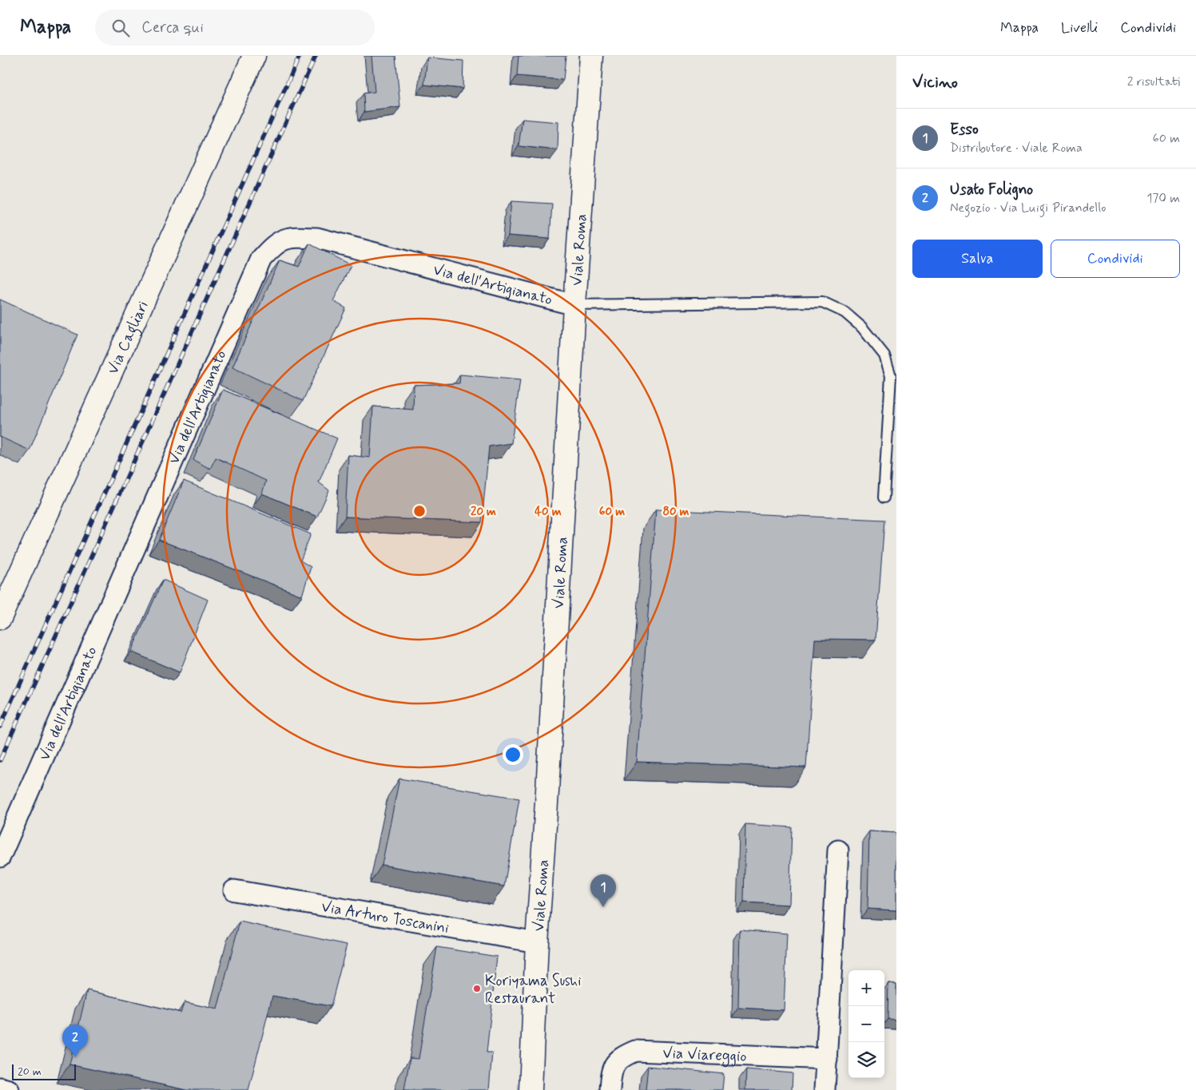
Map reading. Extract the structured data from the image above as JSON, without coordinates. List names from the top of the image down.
{
  "streets": {
    "main road": ["Viale Roma", "Via Cagliari"],
    "street": ["Via dell'Artigianato", "Via Arturo Toscanini", "Via Viareggio"]
  },
  "crossings": [
    ["Viale Roma", "Via dell'Artigianato"],
    ["Viale Roma", "Via Arturo Toscanini"]
  ],
  "places": ["Koriyama Sushi Restaurant"],
  "scale_bar": "20 m",
  "page": {
    "header": "Mappa",
    "search": "Cerca qui",
    "nav": ["Mappa", "Livelli", "Condividi"],
    "heading": ["Vicino", "2 risultati"],
    "list": [
      {
        "mark": "1",
        "name": "Esso",
        "note": "Distributore · Viale Roma",
        "value": "60 m"
      },
      {
        "mark": "2",
        "name": "Usato Foligno",
        "note": "Negozio · Via Luigi Pirandello",
        "value": "170 m"
      }
    ],
    "buttons": ["Salva", "Condividi"],
    "pins": ["1", "2"],
    "map_buttons": ["+", "−"],
    "scale": "20 m"
  },
  "rings": [
    "20 m",
    "40 m",
    "60 m",
    "80 m"
  ]
}
